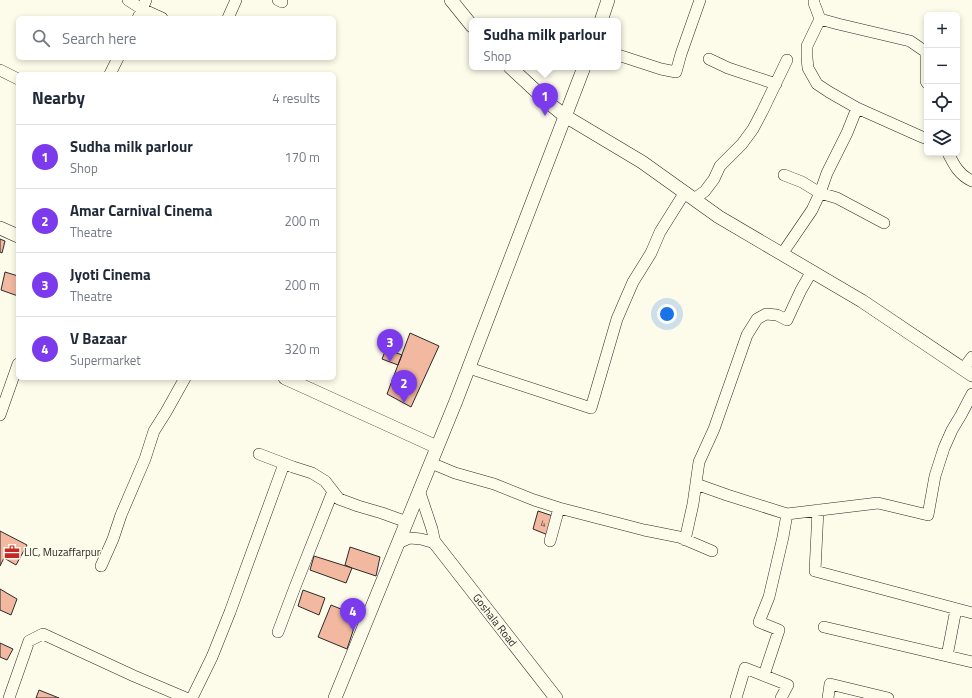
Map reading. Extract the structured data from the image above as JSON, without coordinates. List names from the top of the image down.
{
  "streets": {
    "main road": ["Goshala Road"]
  },
  "places": {
    "office": ["LIC, Muzaffarpur"]
  },
  "house_numbers": ["4"],
  "page": {
    "map_buttons": ["+", "−"],
    "search": "Search here",
    "popup": ["Sudha milk parlour", "Shop"],
    "heading": ["Nearby", "4 results"],
    "pins": [
      "1",
      "3",
      "2",
      "4"
    ],
    "list": [
      {
        "mark": "1",
        "name": "Sudha milk parlour",
        "note": "Shop",
        "value": "170 m"
      },
      {
        "mark": "2",
        "name": "Amar Carnival Cinema",
        "note": "Theatre",
        "value": "200 m"
      },
      {
        "mark": "3",
        "name": "Jyoti Cinema",
        "note": "Theatre",
        "value": "200 m"
      },
      {
        "mark": "4",
        "name": "V Bazaar",
        "note": "Supermarket",
        "value": "320 m"
      }
    ]
  }
}
